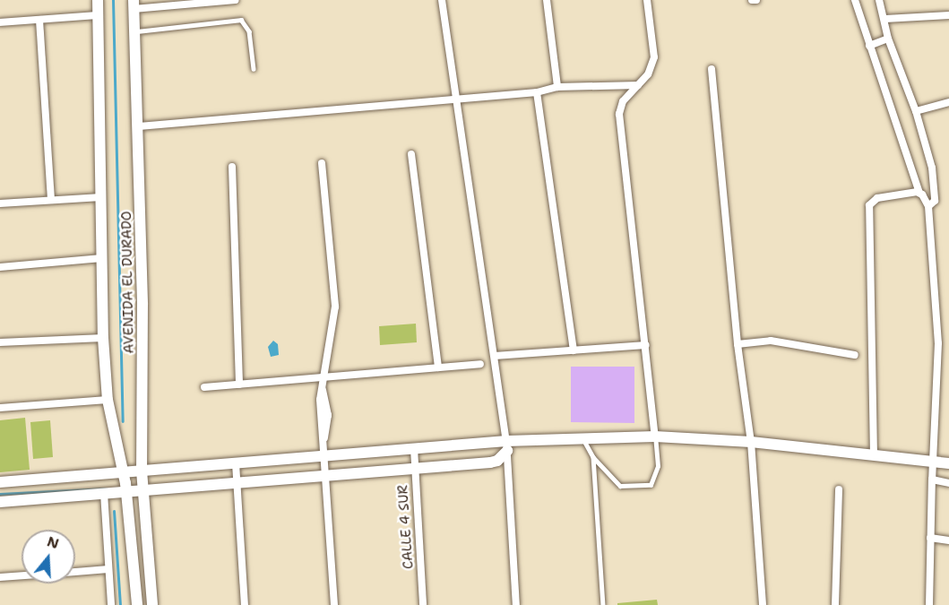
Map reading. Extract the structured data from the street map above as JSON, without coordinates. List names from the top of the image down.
{
  "streets": {
    "street": ["AVENIDA EL DURADO", "CALLE 4 SUR"]
  },
  "north": "top"
}
